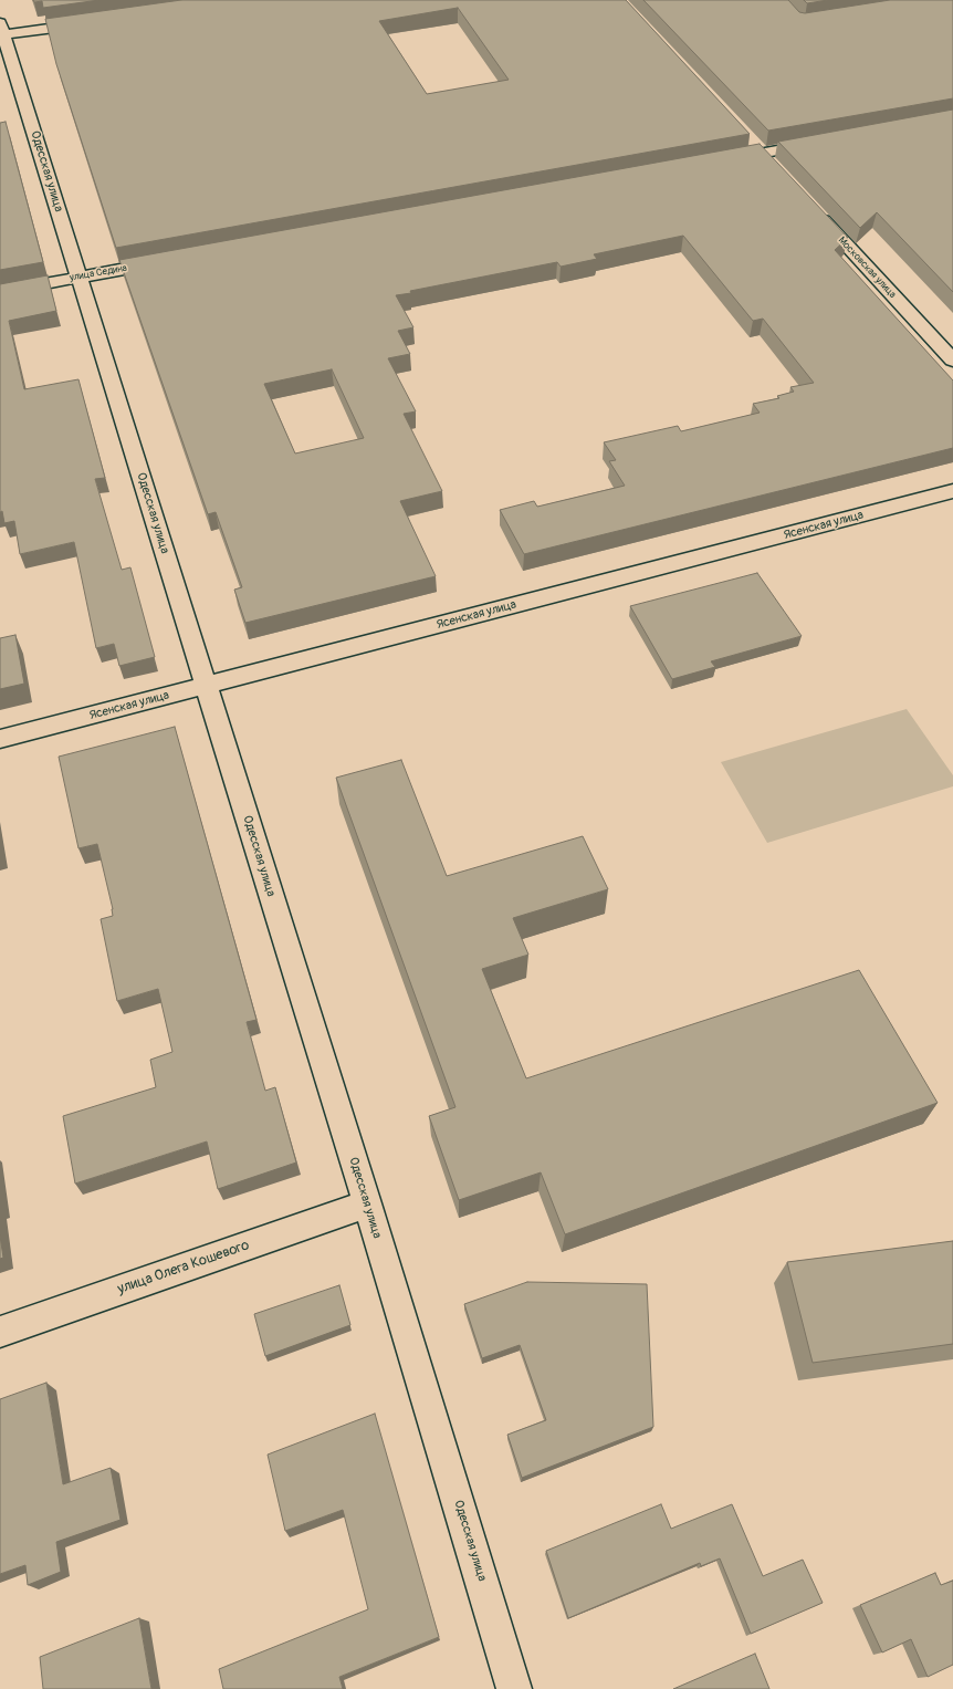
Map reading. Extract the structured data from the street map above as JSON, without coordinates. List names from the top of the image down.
{
  "streets": {
    "street": [
      "Одесская улица",
      "Московская улица",
      "улица Седина",
      "Ясенская улица",
      "улица Олега Кошевого"
    ]
  },
  "crossings": [
    ["Одесская улица", "улица Седина"],
    ["Одесская улица", "Ясенская улица"],
    ["Одесская улица", "улица Олега Кошевого"]
  ]
}
